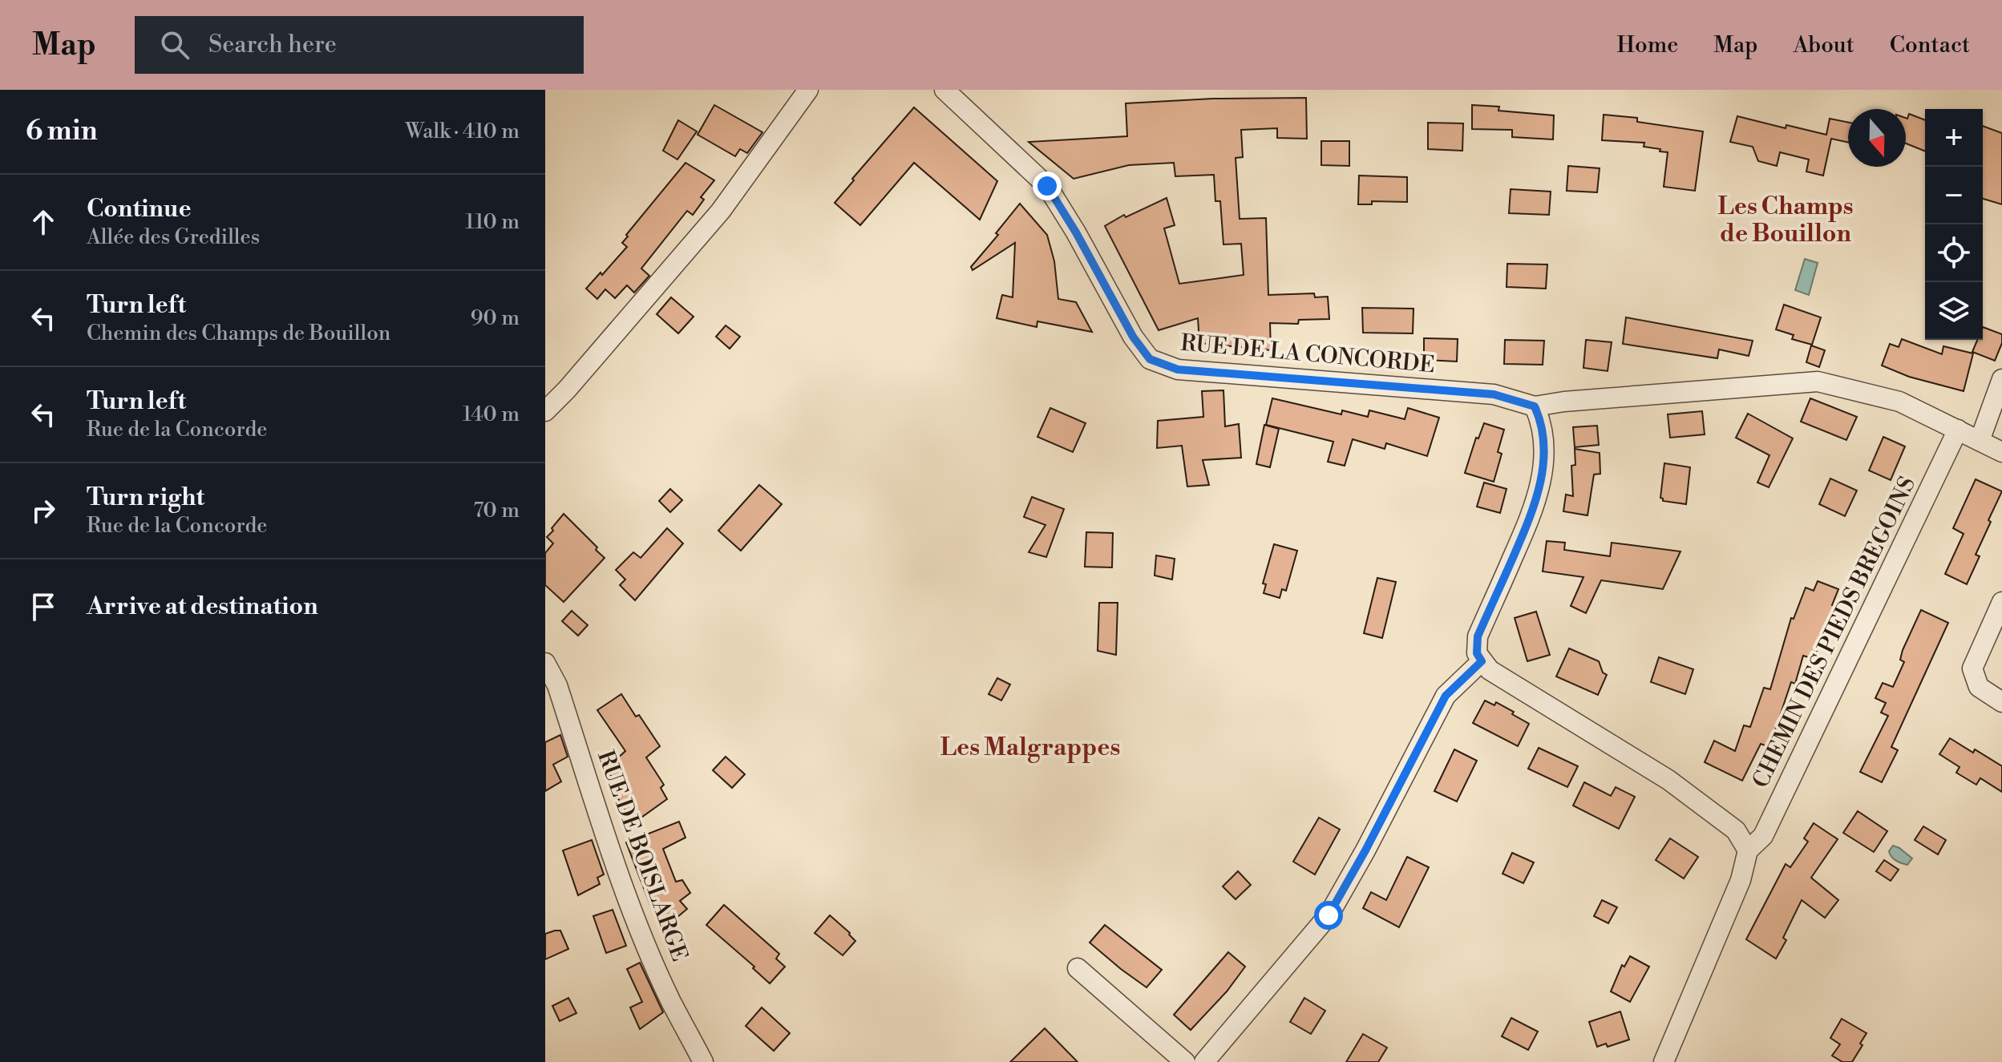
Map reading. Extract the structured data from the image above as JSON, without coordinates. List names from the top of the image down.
{
  "streets": {
    "street": ["RUE DE LA CONCORDE", "CHEMIN DES PIEDS BREGOINS", "RUE DE BOISLARGE"]
  },
  "districts": ["Les Champs de Bouillon", "Les Malgrappes"],
  "north": "bottom",
  "page": {
    "header": "Map",
    "search": "Search here",
    "nav": [
      "Home",
      "Map",
      "About",
      "Contact"
    ],
    "heading": ["6 min", "Walk · 410 m"],
    "map_buttons": ["+", "−"],
    "list": [
      ["Continue", "Allée des Gredilles", "110 m"],
      ["Turn left", "Chemin des Champs de Bouillon", "90 m"],
      ["Turn left", "Rue de la Concorde", "140 m"],
      ["Turn right", "Rue de la Concorde", "70 m"],
      "Arrive at destination"
    ]
  }
}
